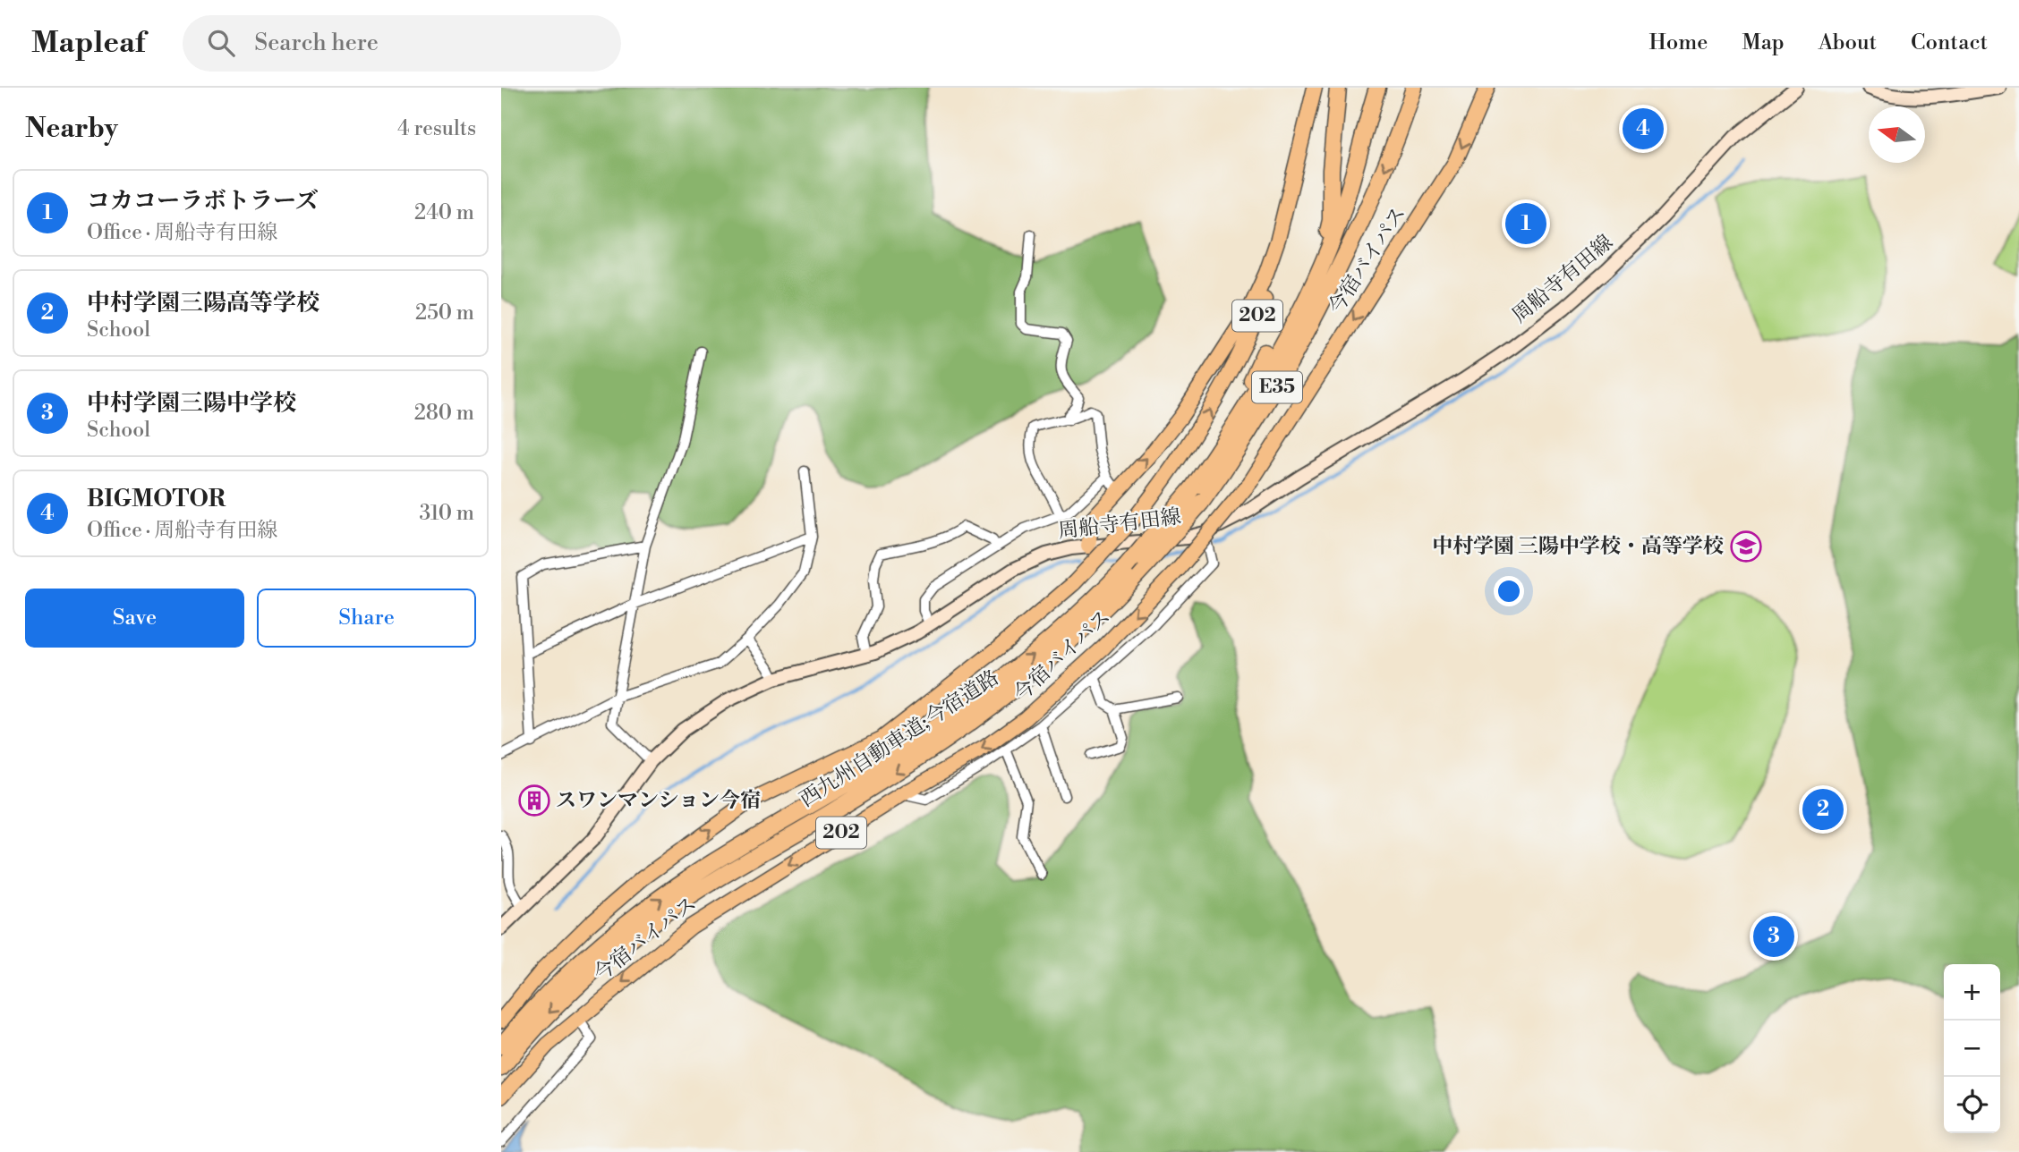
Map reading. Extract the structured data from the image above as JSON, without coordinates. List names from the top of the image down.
{
  "streets": {
    "highway": [
      "今宿バイパス",
      "202",
      "E35",
      "西九州自動車道;今宿道路"
    ],
    "main road": ["周船寺有田線"]
  },
  "places": {
    "school or university": ["中村学園 三陽中学校・高等学校"],
    "building": ["スワンマンション今宿"]
  },
  "north": "left",
  "page": {
    "header": "Mapleaf",
    "search": "Search here",
    "nav": [
      "Home",
      "Map",
      "About",
      "Contact"
    ],
    "heading": ["Nearby", "4 results"],
    "pins": [
      "4",
      "1",
      "2",
      "3"
    ],
    "list": [
      {
        "mark": "1",
        "name": "コカコーラボトラーズ",
        "note": "Office · 周船寺有田線",
        "value": "240 m"
      },
      {
        "mark": "2",
        "name": "中村学園三陽高等学校",
        "note": "School",
        "value": "250 m"
      },
      {
        "mark": "3",
        "name": "中村学園三陽中学校",
        "note": "School",
        "value": "280 m"
      },
      {
        "mark": "4",
        "name": "BIGMOTOR",
        "note": "Office · 周船寺有田線",
        "value": "310 m"
      }
    ],
    "buttons": ["Save", "Share"],
    "map_buttons": ["+", "−"]
  }
}
